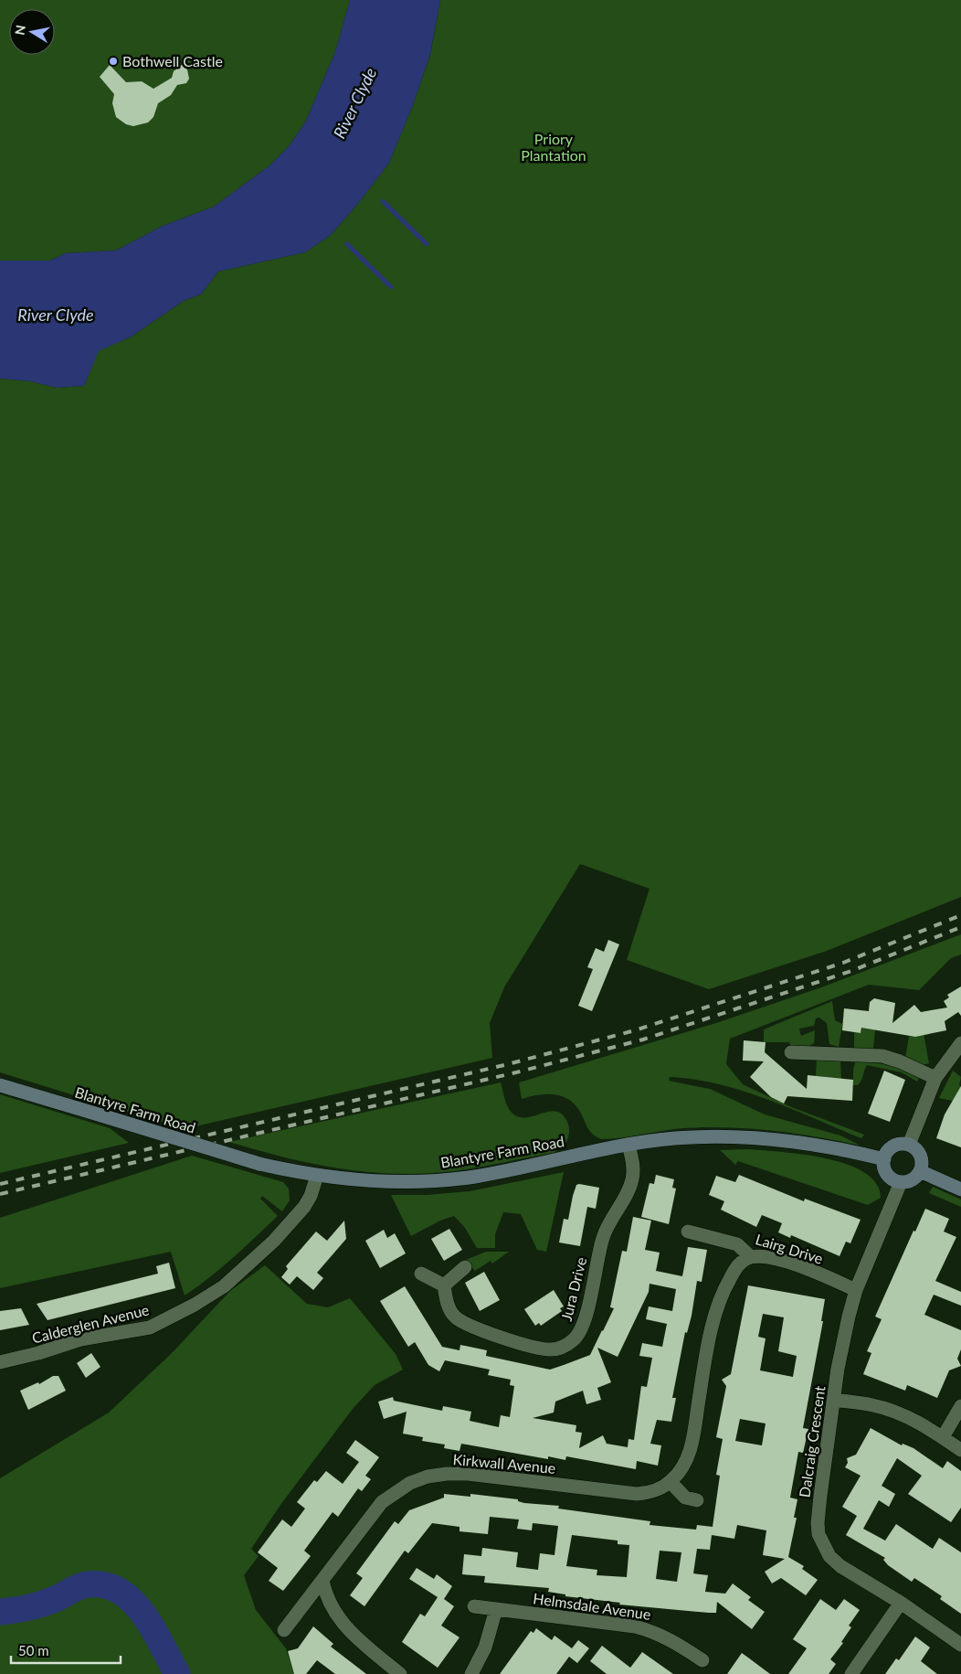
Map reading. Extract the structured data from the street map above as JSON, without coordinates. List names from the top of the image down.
{
  "streets": {
    "main road": ["Blantyre Farm Road"],
    "street": [
      "Lairg Drive",
      "Jura Drive",
      "Calderglen Avenue",
      "Dalcraig Crescent",
      "Kirkwall Avenue",
      "Helmsdale Avenue"
    ]
  },
  "crossings": [
    ["Blantyre Farm Road", "Jura Drive"],
    ["Blantyre Farm Road", "Calderglen Avenue"],
    ["Blantyre Farm Road", "Dalcraig Crescent"],
    ["Lairg Drive", "Dalcraig Crescent"]
  ],
  "water": ["River Clyde"],
  "parks": ["Priory Plantation"],
  "places": ["Bothwell Castle"],
  "scale_bar": "50 m",
  "north": "left"
}
